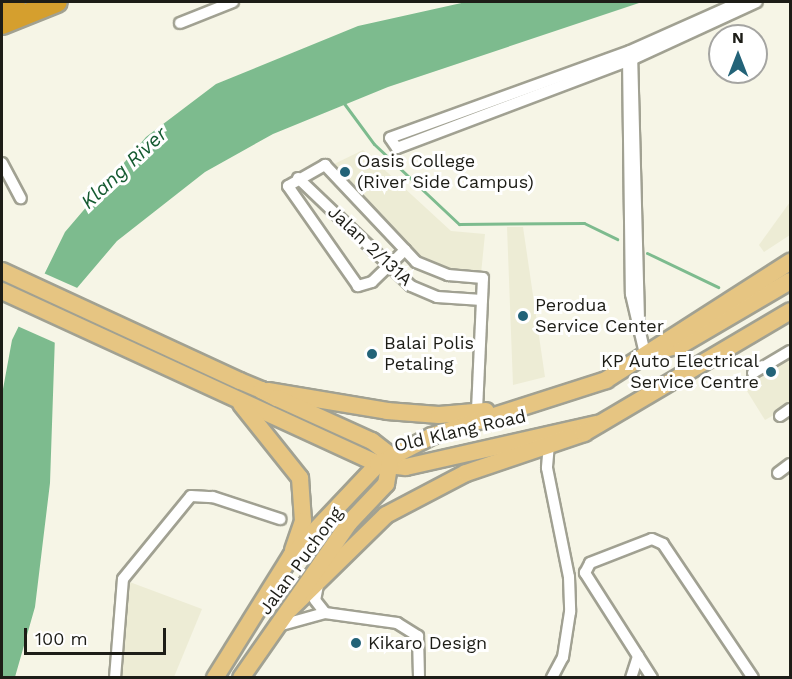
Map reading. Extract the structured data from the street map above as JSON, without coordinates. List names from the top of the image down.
{
  "streets": {
    "main road": ["Old Klang Road", "Jalan Puchong"],
    "street": ["Jalan 2/131A"]
  },
  "crossings": [
    ["Old Klang Road", "Jalan Puchong"]
  ],
  "water": ["Klang River"],
  "places": [
    "Oasis College (River Side Campus)",
    "Perodua Service Center",
    "Balai Polis Petaling",
    "KP Auto Electrical Service Centre",
    "Kikaro Design"
  ],
  "scale_bar": "100 m",
  "north": "top"
}
